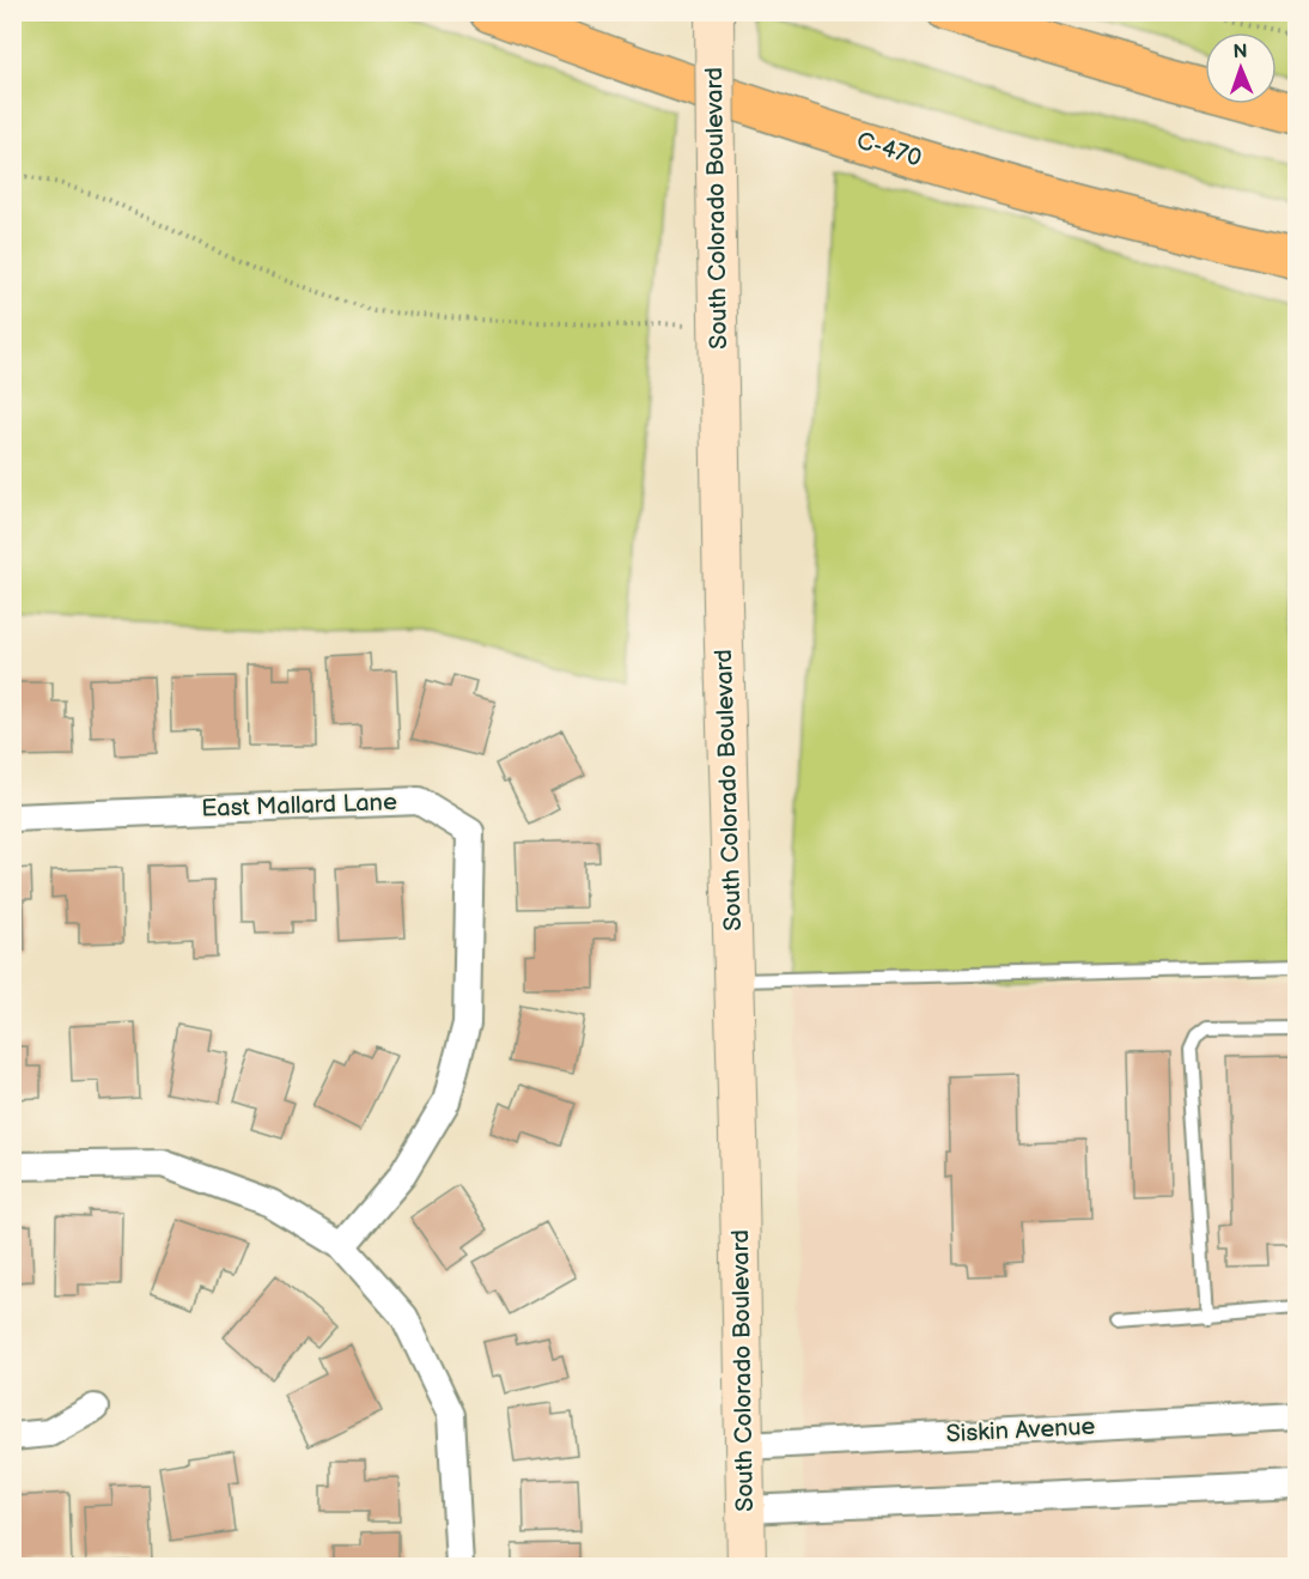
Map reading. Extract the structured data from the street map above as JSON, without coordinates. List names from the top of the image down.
{
  "streets": {
    "highway": ["C-470"],
    "main road": ["South Colorado Boulevard"],
    "street": ["East Mallard Lane", "Siskin Avenue"]
  },
  "crossings": [
    ["South Colorado Boulevard", "Siskin Avenue"]
  ],
  "north": "top"
}
